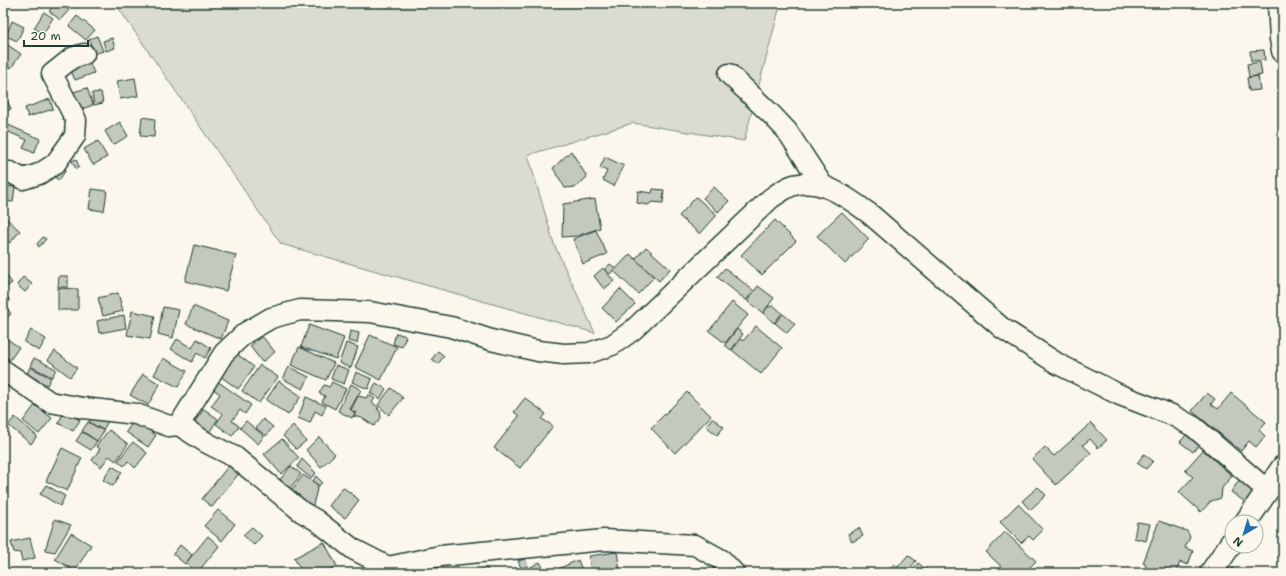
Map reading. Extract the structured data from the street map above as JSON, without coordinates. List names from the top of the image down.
{
  "scale_bar": "20 m",
  "north": "bottom left"
}
